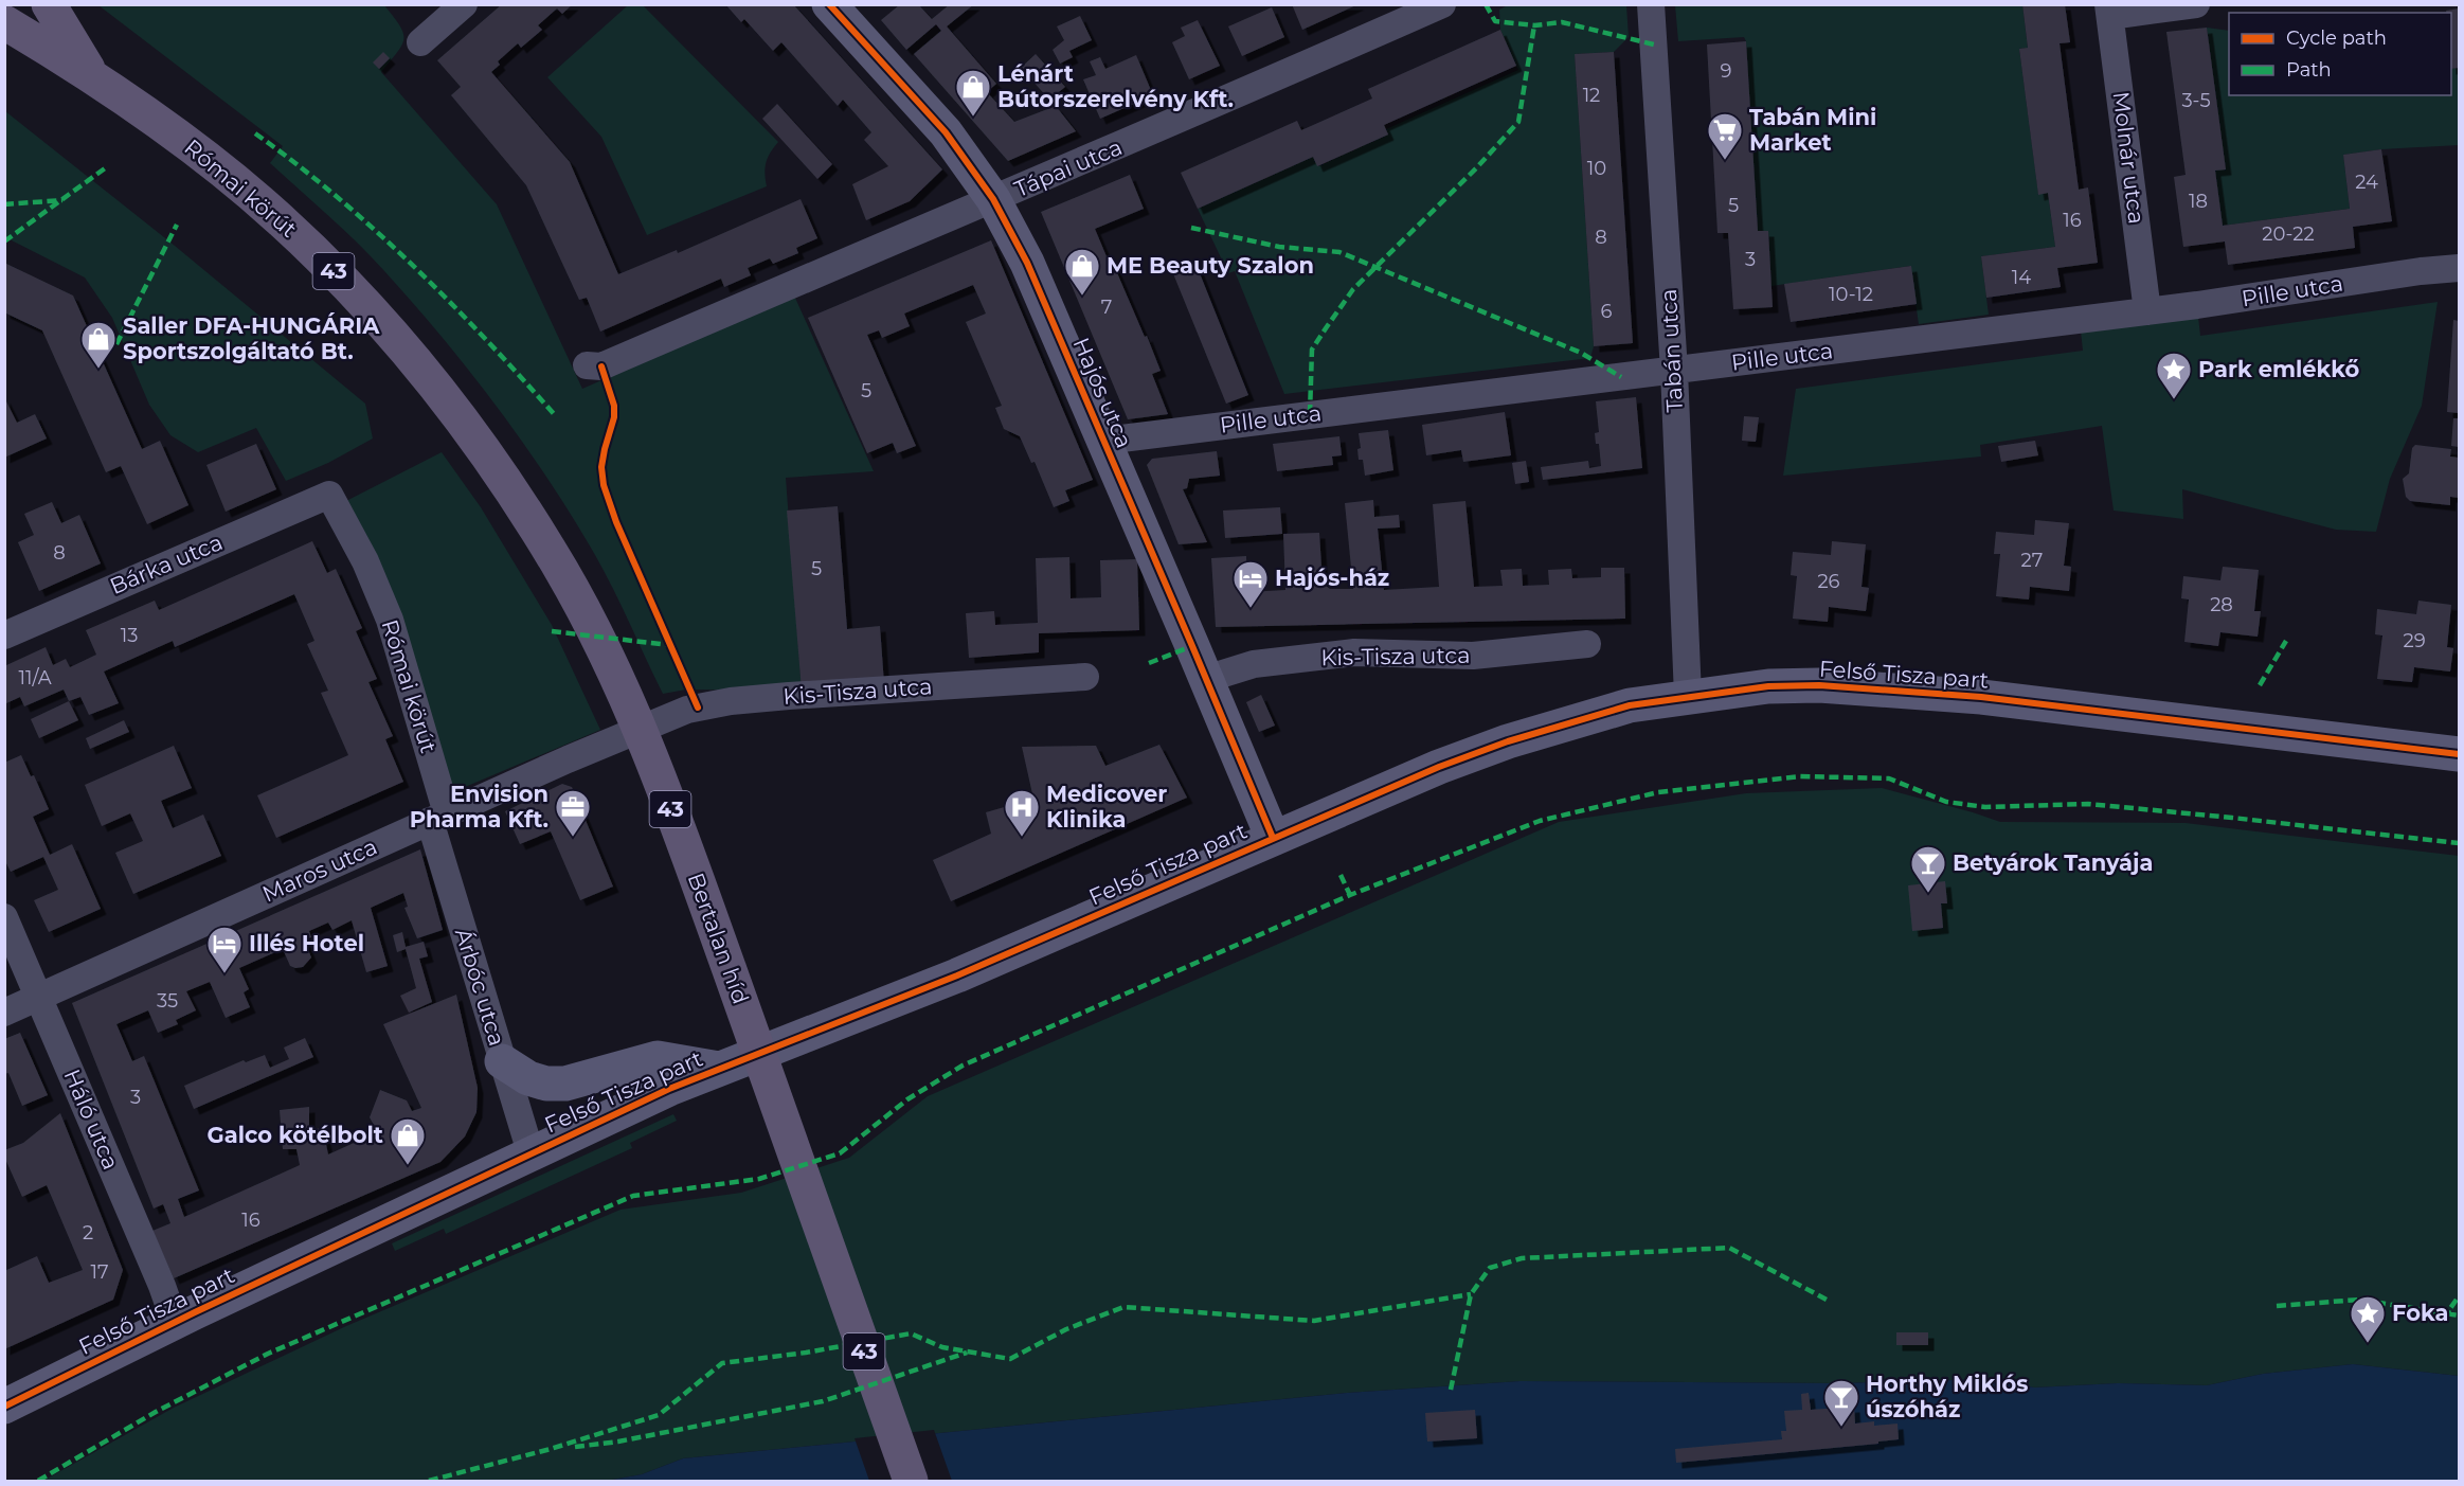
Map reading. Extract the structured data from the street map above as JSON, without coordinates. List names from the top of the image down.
{
  "streets": {
    "main road": [
      "Római körút",
      "43",
      "Hajós utca",
      "Felső Tisza part",
      "Bertalan híd"
    ],
    "street": [
      "Molnár utca",
      "Tápai utca",
      "Pille utca",
      "Tabán utca",
      "Bárka utca",
      "Kis-Tisza utca",
      "Maros utca",
      "Árbóc utca",
      "Háló utca"
    ]
  },
  "crossings": [
    ["Molnár utca", "Pille utca"],
    ["Tápai utca", "Hajós utca"],
    ["Római körút", "Bárka utca"],
    ["Római körút", "Maros utca"],
    ["Római körút", "Bertalan híd"],
    ["Római körút", "Árbóc utca"],
    ["Pille utca", "Tabán utca"],
    ["Pille utca", "Hajós utca"],
    ["Tabán utca", "Felső Tisza part"],
    ["Hajós utca", "Kis-Tisza utca"],
    ["Hajós utca", "Felső Tisza part"],
    ["Kis-Tisza utca", "Maros utca"],
    ["Felső Tisza part", "Árbóc utca"],
    ["Felső Tisza part", "Háló utca"],
    ["Maros utca", "Árbóc utca"],
    ["Maros utca", "Háló utca"]
  ],
  "places": {
    "shop": [
      "Lénárt Bútorszerelvény Kft.",
      "ME Beauty Szalon",
      "Saller DFA-HUNGÁRIA Sportszolgáltató Bt.",
      "Galco kötélbolt"
    ],
    "supermarket": ["Tabán Mini Market"],
    "place": ["Park emlékkő", "Foka"],
    "hotel": ["Hajós-ház", "Illés Hotel"],
    "office": ["Envision Pharma Kft."],
    "hospital": ["Medicover Klinika"],
    "bar": ["Betyárok Tanyája", "Horthy Miklós úszóház"]
  },
  "house_numbers": [
    "9",
    "12",
    "3-5",
    "10",
    "24",
    "18",
    "5",
    "16",
    "20-22",
    "8",
    "3",
    "14",
    "10-12",
    "7",
    "6",
    "5",
    "8",
    "27",
    "5",
    "26",
    "28",
    "13",
    "29",
    "11/A",
    "35",
    "3",
    "16",
    "2",
    "17"
  ],
  "legend": ["Cycle path", "Path"]
}
